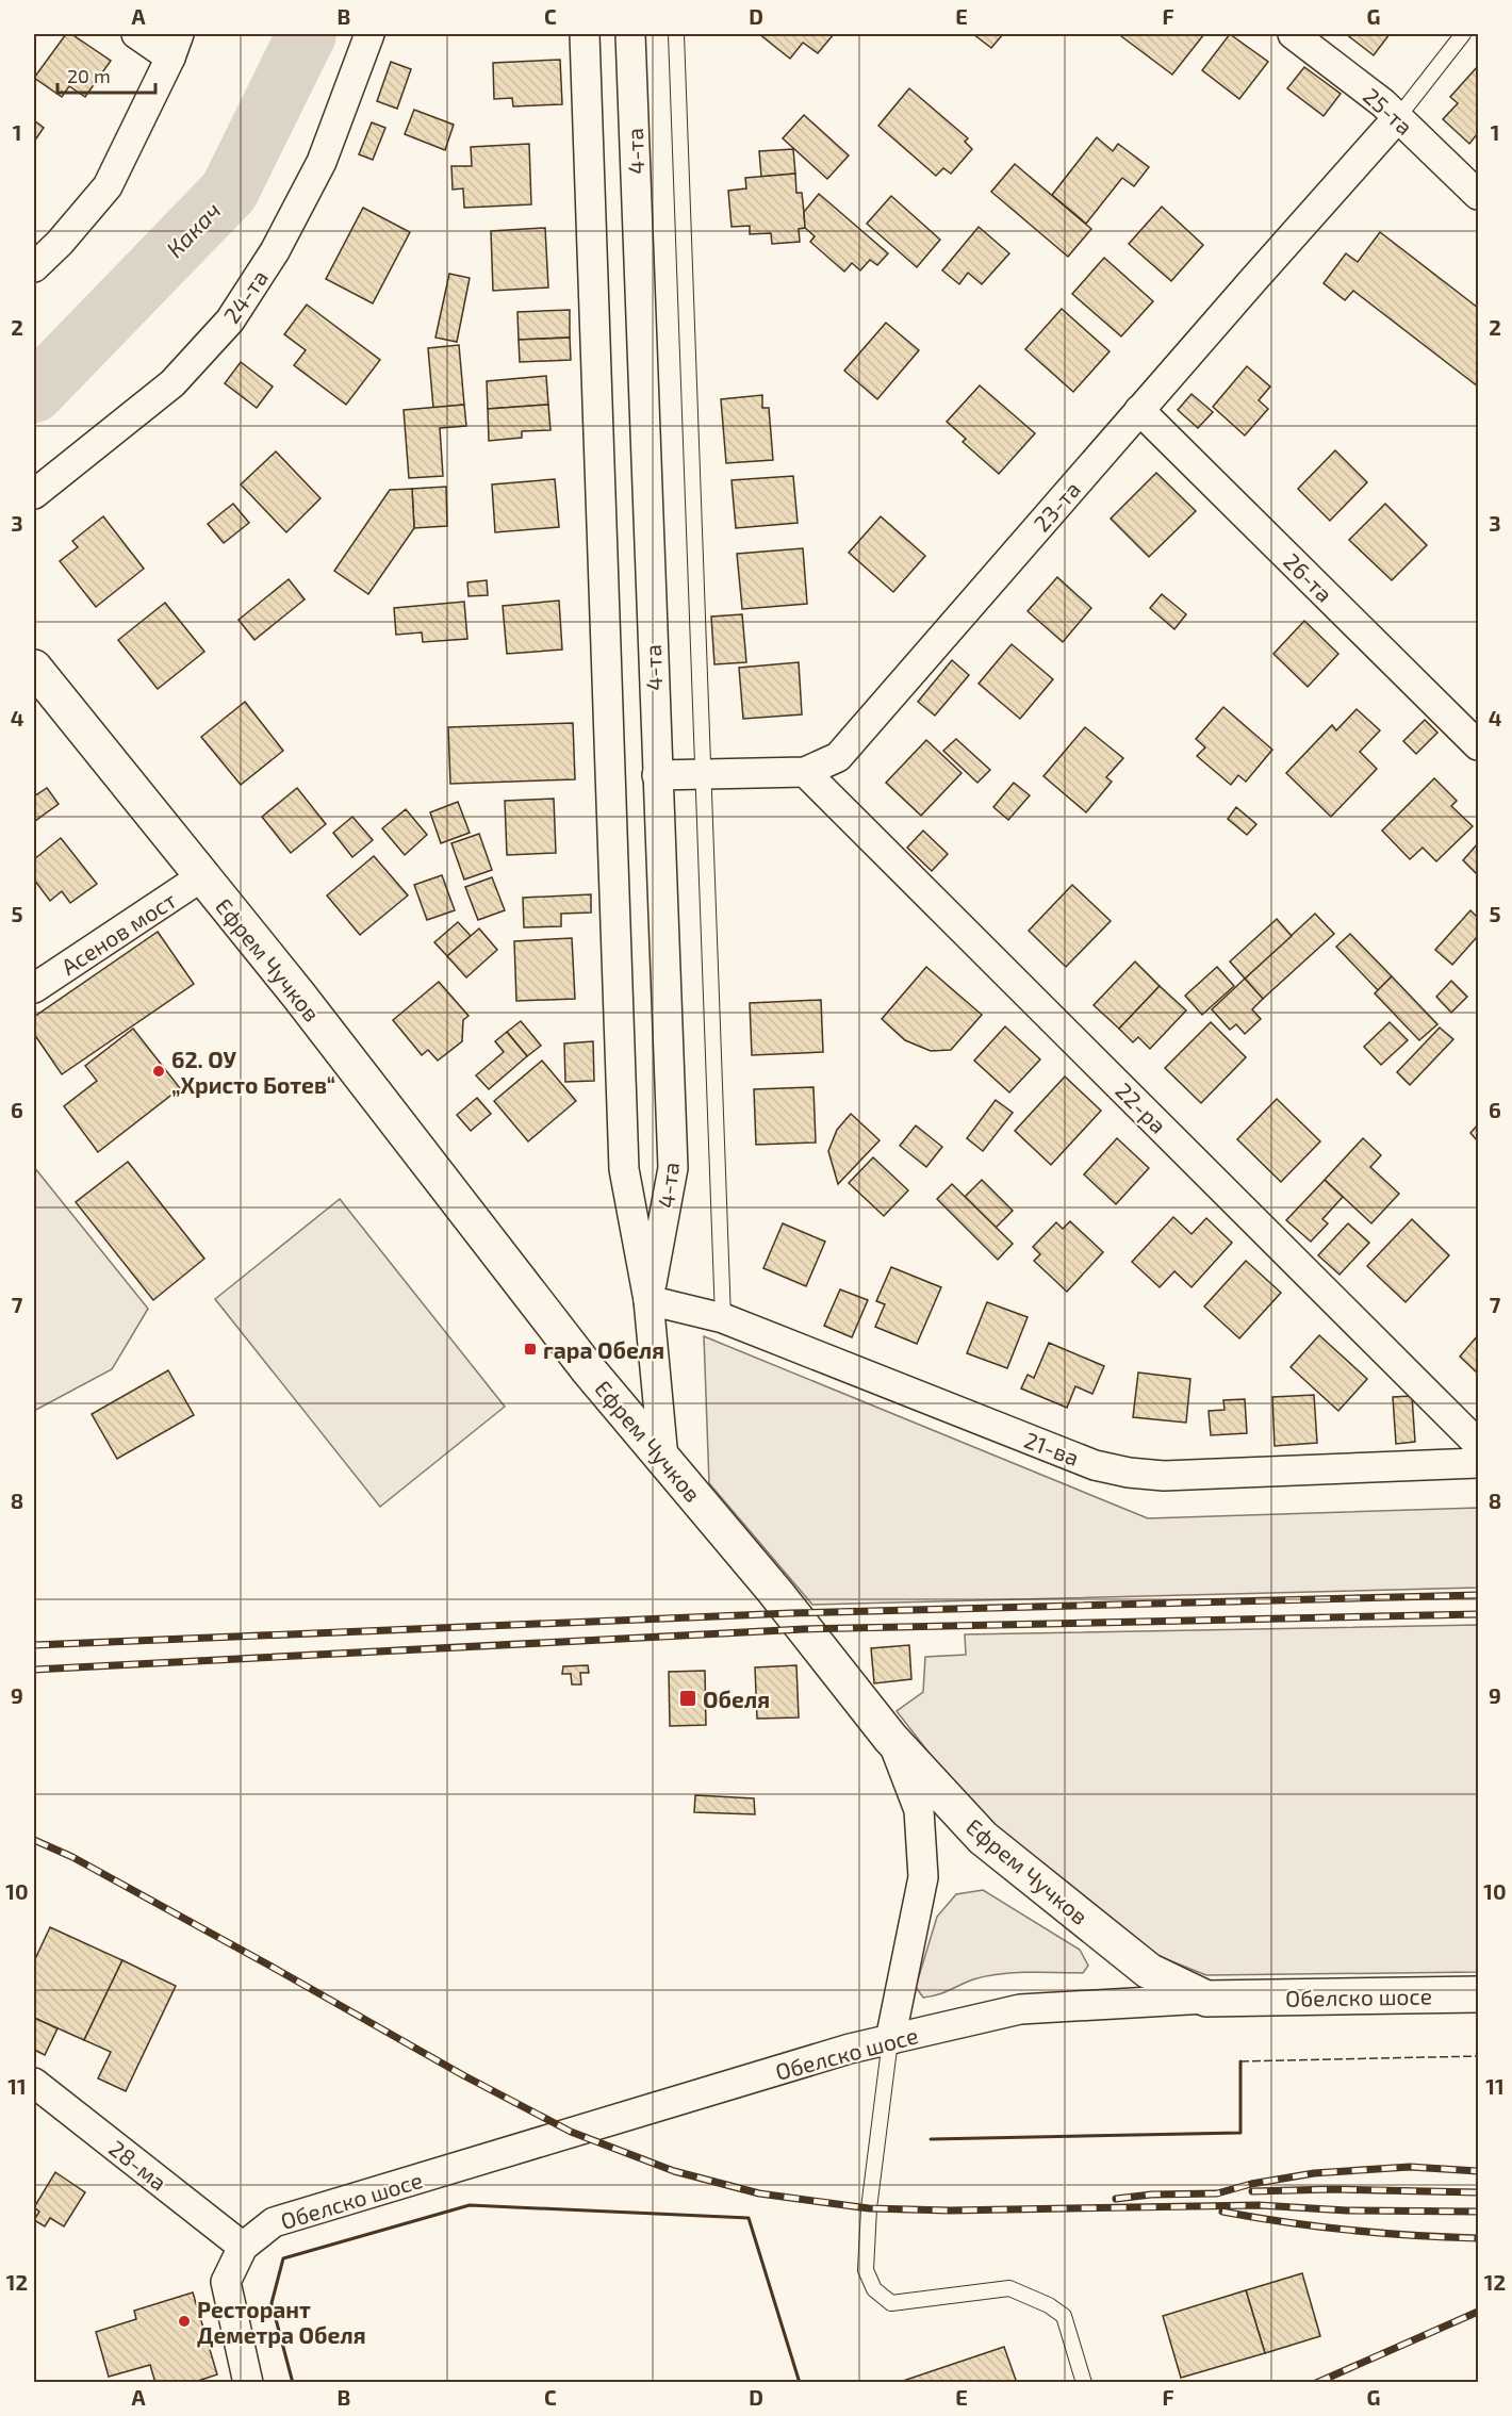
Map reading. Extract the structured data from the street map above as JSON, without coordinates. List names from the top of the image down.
{
  "streets": {
    "street": [
      "25-та",
      "4-та",
      "24-та",
      "23-та",
      "26-та",
      "Асенов мост",
      "Ефрем Чучков",
      "22-ра",
      "21-ва",
      "Обелско шосе",
      "28-ма"
    ]
  },
  "crossings": [
    ["25-та", "23-та"],
    ["4-та", "23-та"],
    ["4-та", "Ефрем Чучков"],
    ["4-та", "21-ва"],
    ["23-та", "26-та"],
    ["23-та", "22-ра"],
    ["Асенов мост", "Ефрем Чучков"],
    ["Ефрем Чучков", "Обелско шосе"],
    ["Обелско шосе", "28-ма"]
  ],
  "water": ["Какач"],
  "places": {
    "other": ["62. ОУ „Христо Ботев“", "Ресторант Деметра Обеля"],
    "transit": ["гара Обеля", "Обеля"]
  },
  "scale_bar": "20 m",
  "grid": {
    "columns": [
      "A",
      "B",
      "C",
      "D",
      "E",
      "F",
      "G"
    ],
    "rows": [
      "1",
      "2",
      "3",
      "4",
      "5",
      "6",
      "7",
      "8",
      "9",
      "10",
      "11",
      "12"
    ]
  }
}
